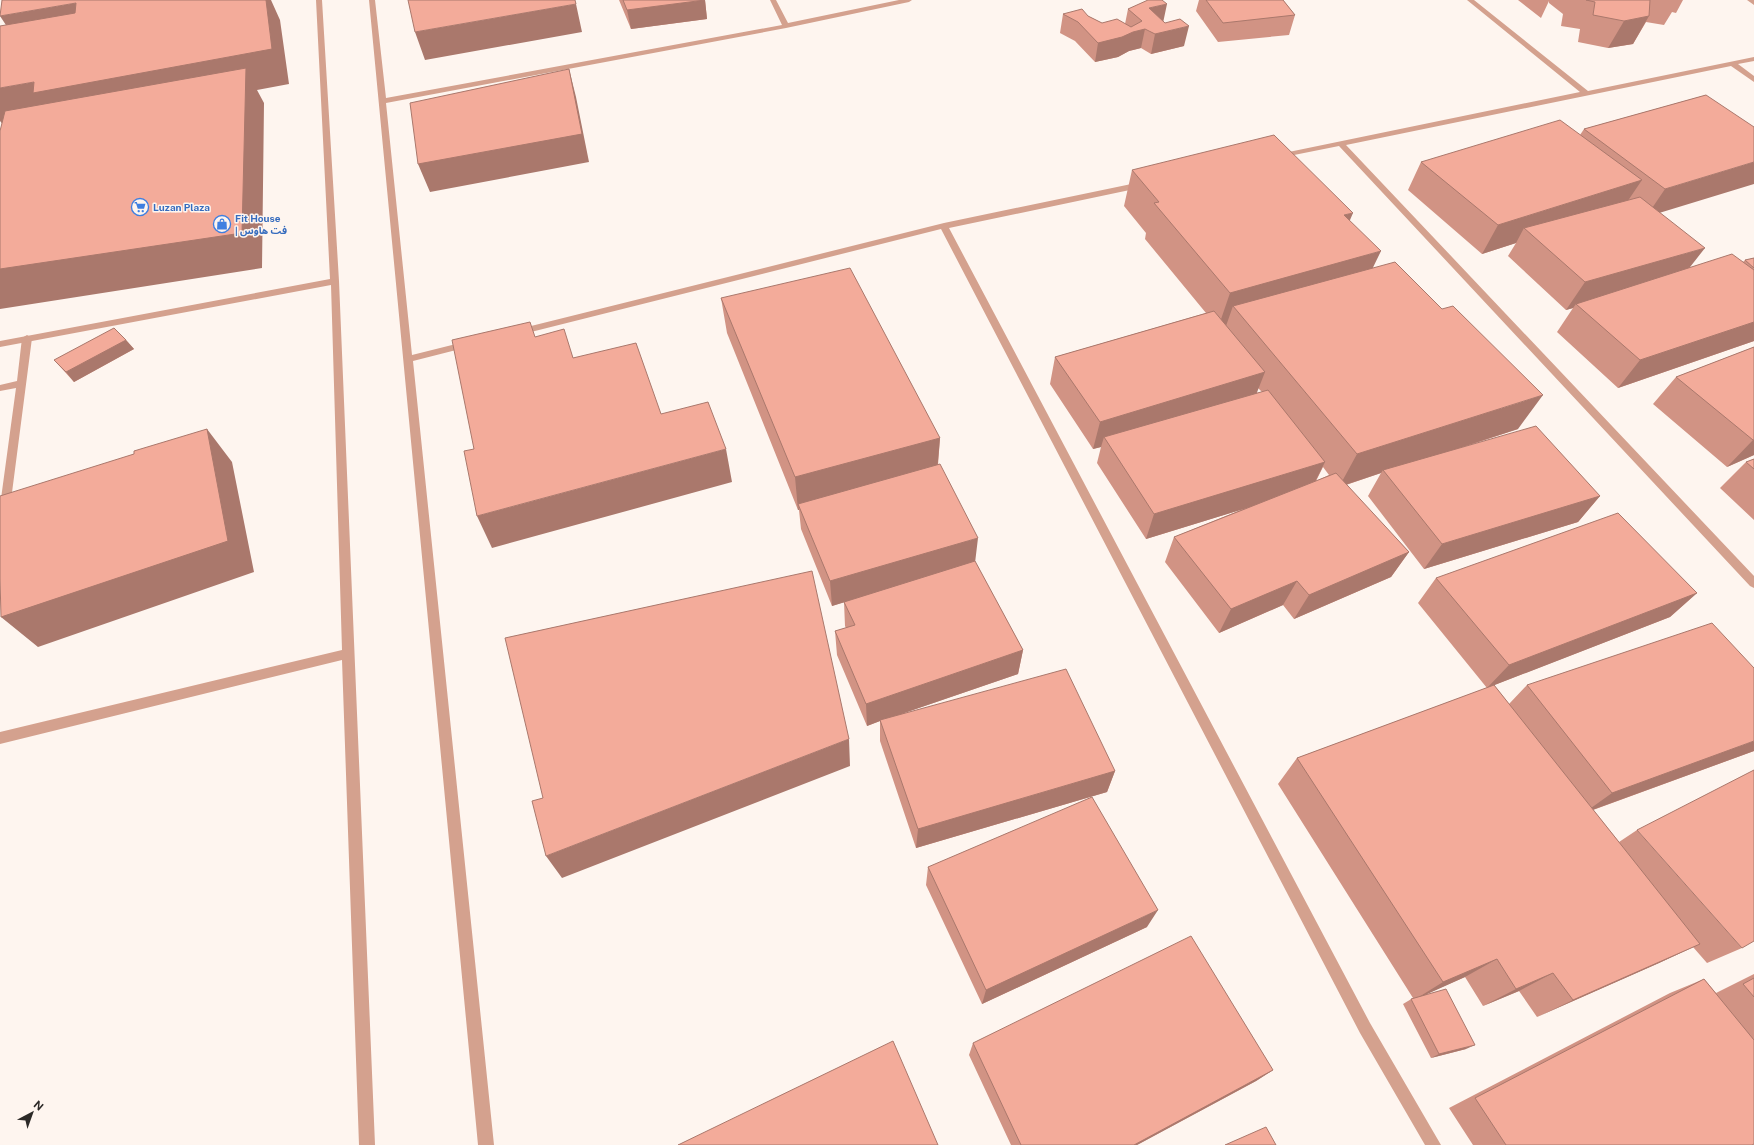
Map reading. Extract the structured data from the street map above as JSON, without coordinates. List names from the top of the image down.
{
  "places": {
    "supermarket": ["Luzan Plaza"],
    "shop": ["Fit House | فت هاوس"]
  },
  "north": "top right"
}
